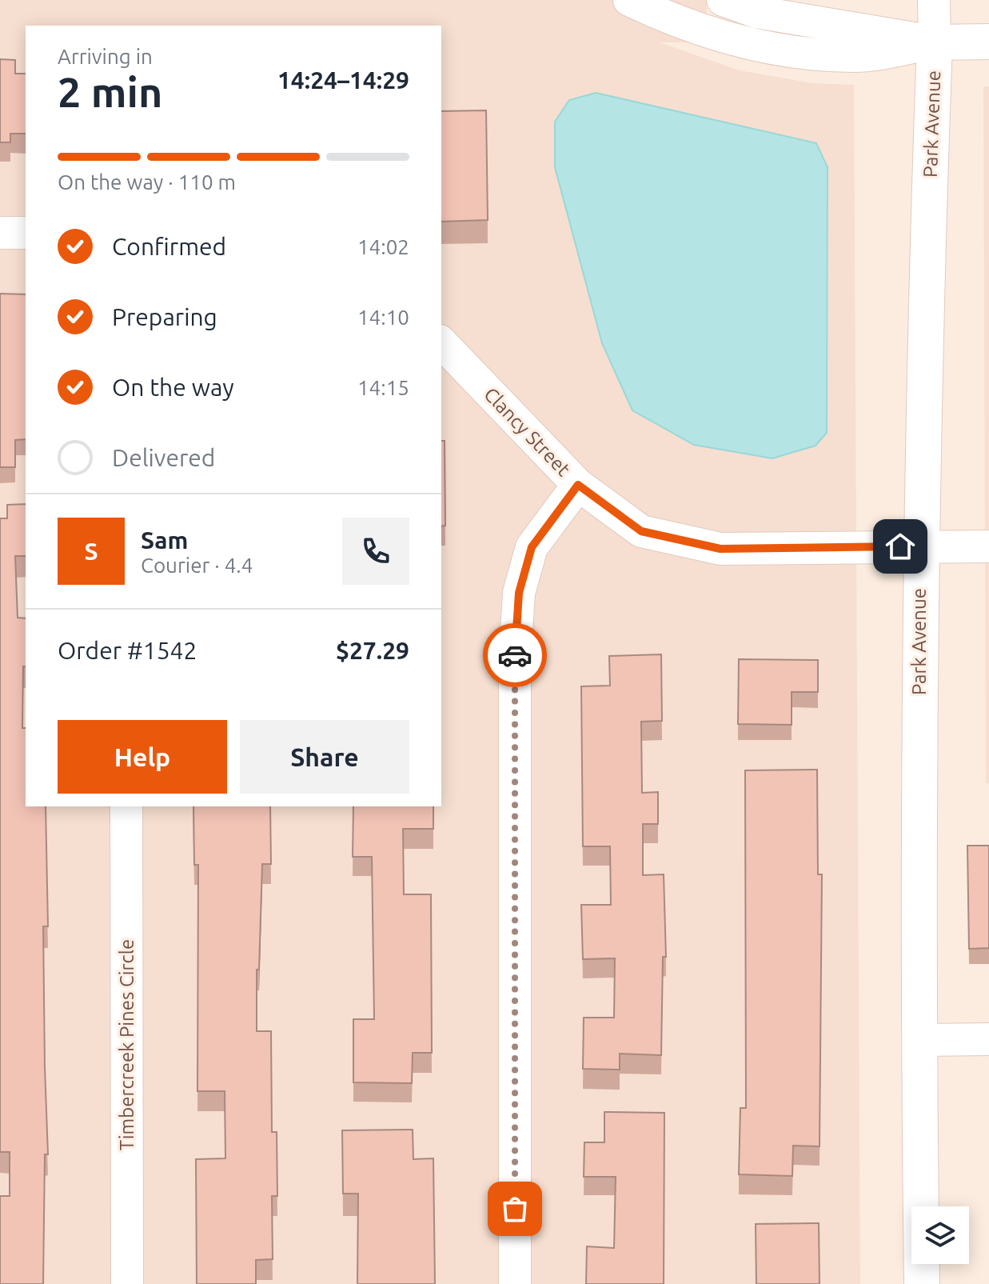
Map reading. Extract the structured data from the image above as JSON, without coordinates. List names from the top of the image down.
{
  "streets": {
    "street": ["Park Avenue", "Clancy Street", "Timbercreek Pines Circle"]
  },
  "crossings": [
    ["Park Avenue", "Clancy Street"]
  ],
  "page": {
    "heading": ["2 min", "Arriving in", "14:24–14:29"],
    "panel": [
      "Sam",
      "Courier · 4.4",
      "Order #1542",
      "$27.29"
    ],
    "bar": "On the way · 110 m",
    "list": [
      ["Confirmed", "14:02"],
      ["Preparing", "14:10"],
      ["On the way", "14:15"],
      "Delivered"
    ],
    "round": "S",
    "buttons": ["Help", "Share"]
  }
}
